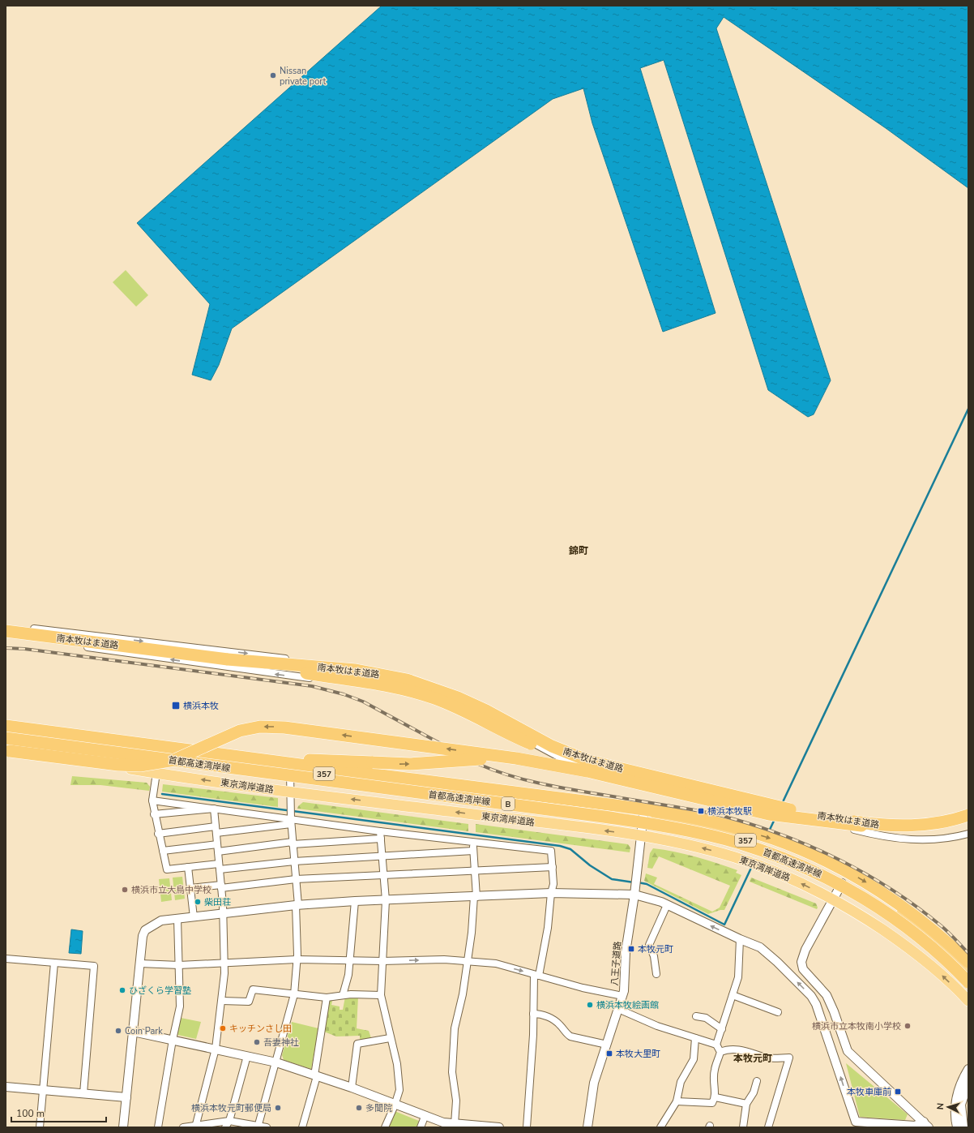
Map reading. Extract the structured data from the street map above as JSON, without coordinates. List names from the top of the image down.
{
  "streets": {
    "highway": [
      "南本牧はま道路",
      "首都高速湾岸線",
      "357",
      "東京湾岸道路",
      "B"
    ],
    "street": ["八王子道路"]
  },
  "crossings": [
    ["357", "八王子道路"],
    ["東京湾岸道路", "八王子道路"]
  ],
  "districts": ["錦町", "本牧元町"],
  "places": {
    "other": [
      "Nissan private port",
      "横浜市立大鳥中学校",
      "柴田荘",
      "ひざくら学習塾",
      "横浜本牧絵画館",
      "横浜市立本牧南小学校",
      "キッチンさし田",
      "Coin Park",
      "吾妻神社",
      "横浜本牧元町郵便局",
      "多聞院"
    ],
    "transit": [
      "横浜本牧",
      "横浜本牧駅",
      "本牧元町",
      "本牧大里町",
      "本牧車庫前"
    ]
  },
  "scale_bar": "100 m",
  "north": "left"
}
